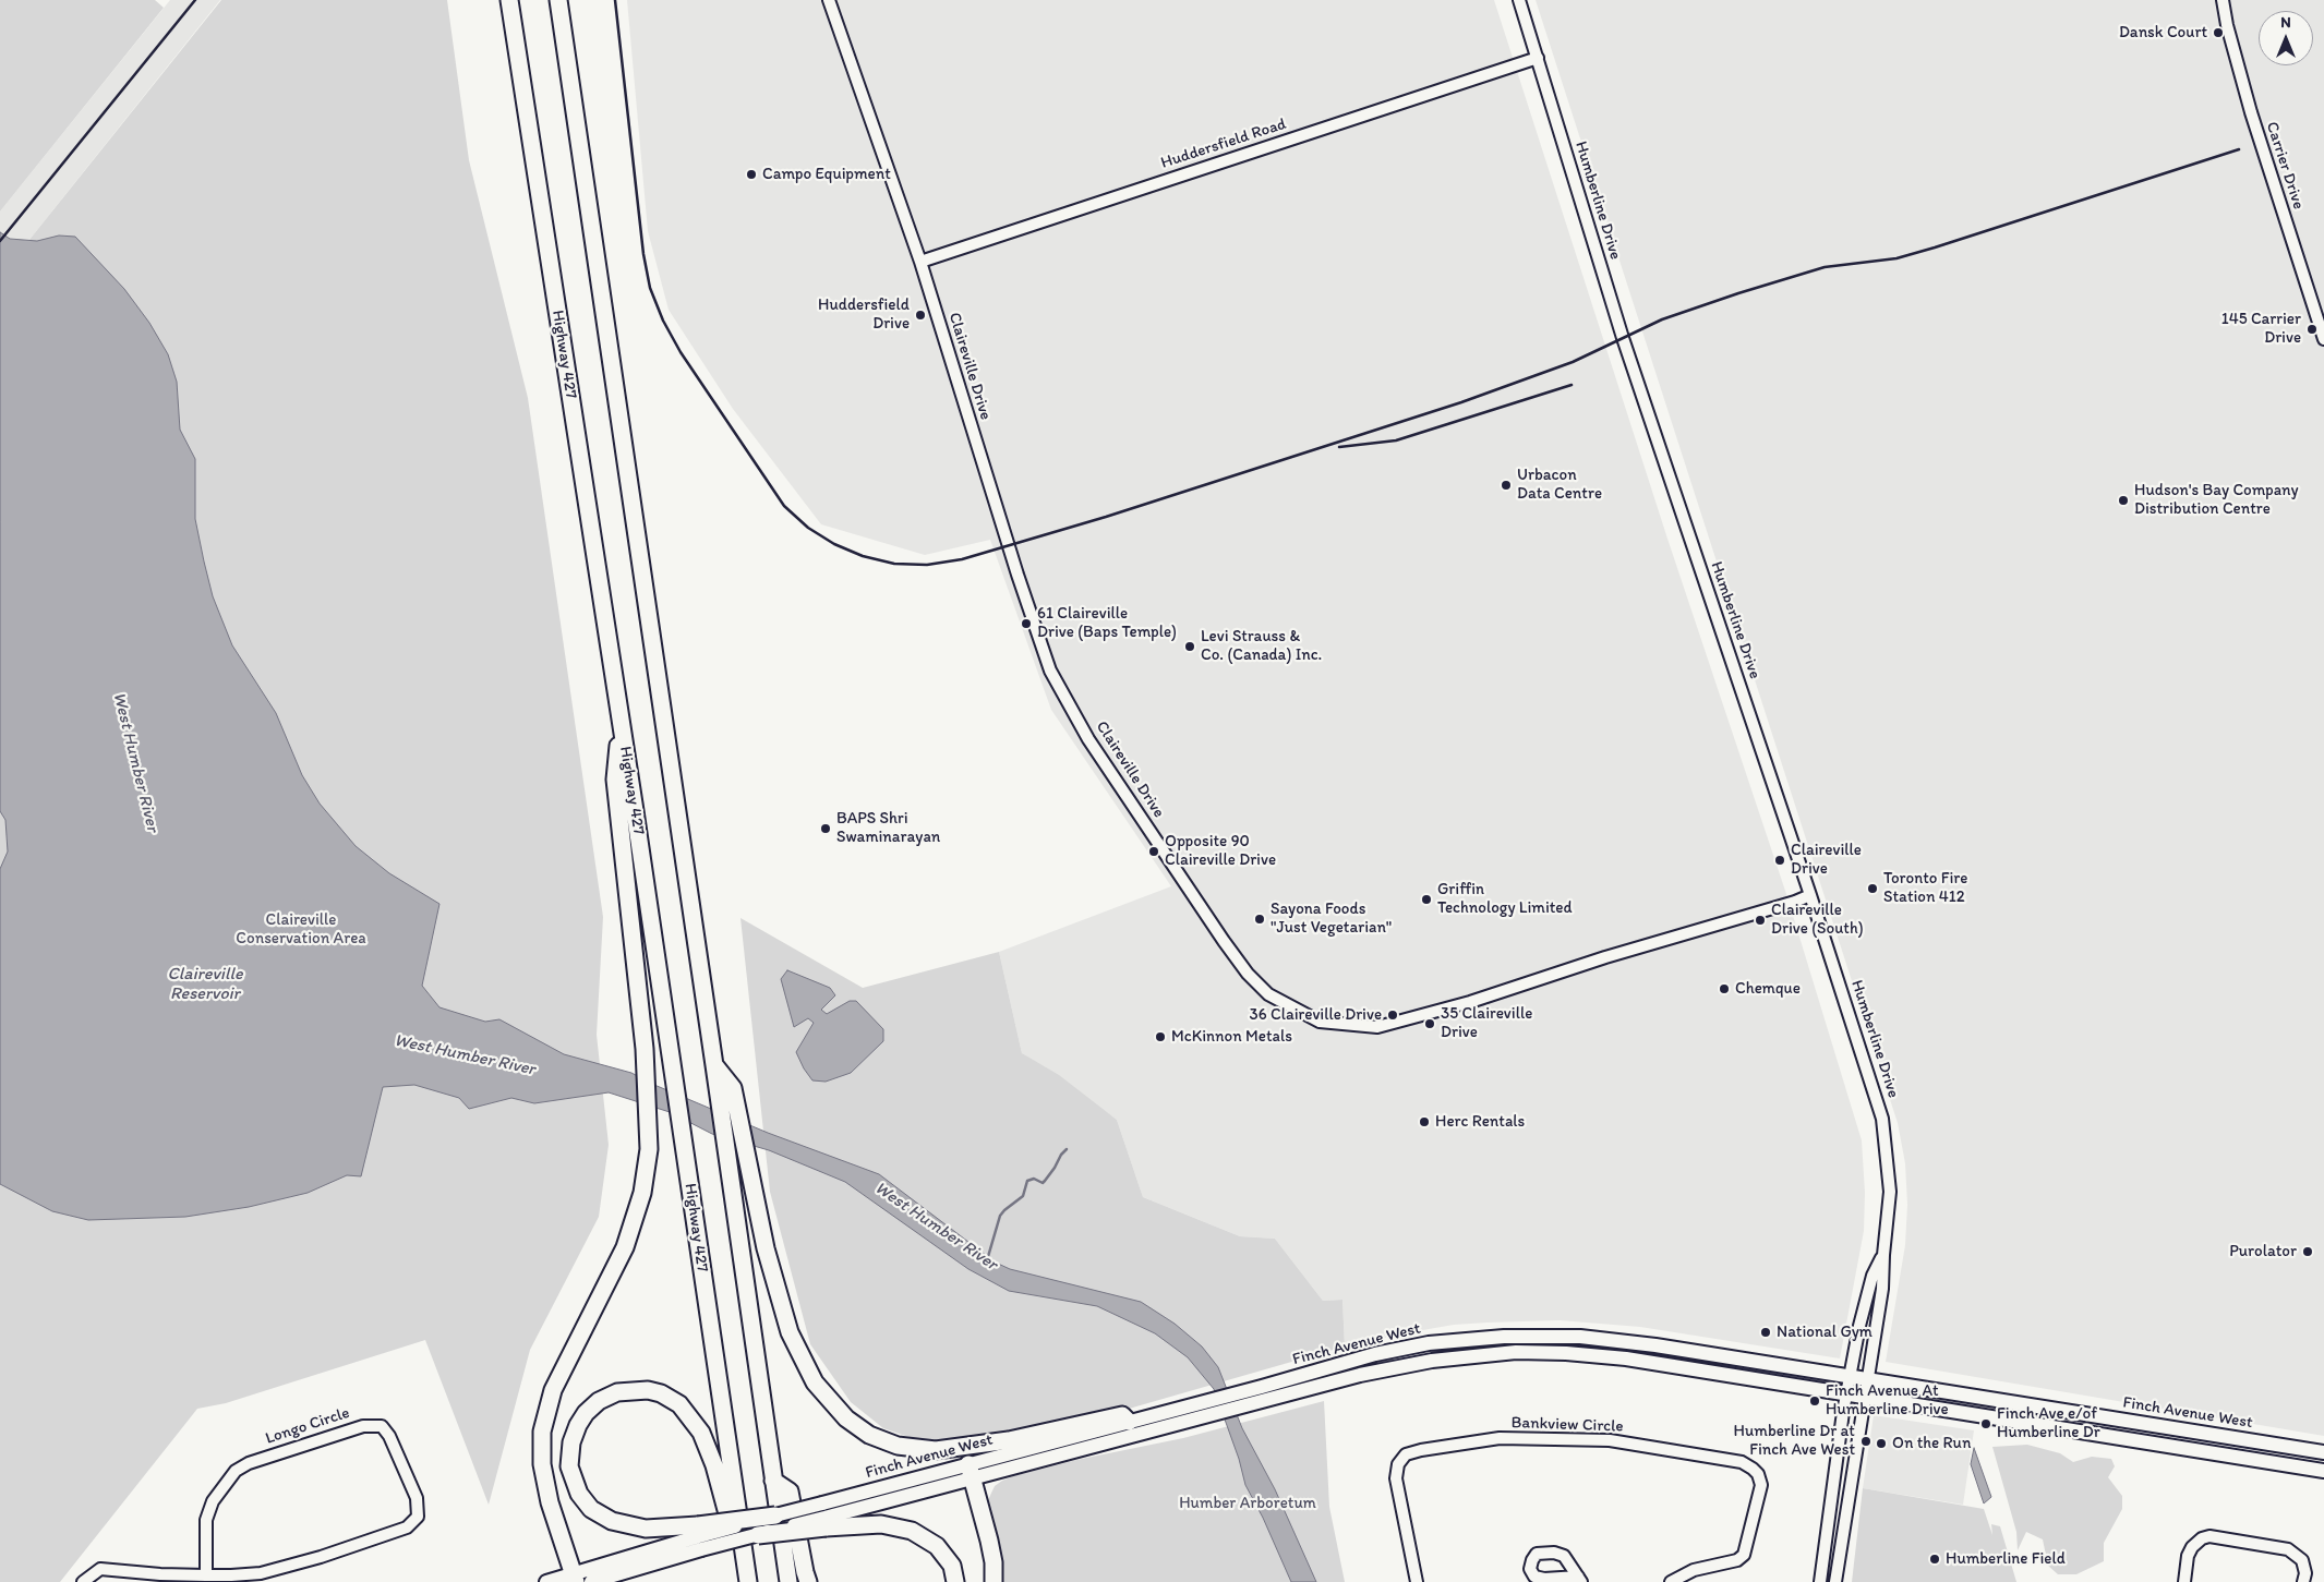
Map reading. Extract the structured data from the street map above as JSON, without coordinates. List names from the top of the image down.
{
  "streets": {
    "highway": ["Highway 427"],
    "main road": ["Finch Avenue West"],
    "street": [
      "Huddersfield Road",
      "Carrier Drive",
      "Humberline Drive",
      "Claireville Drive",
      "Bankview Circle",
      "Longo Circle"
    ]
  },
  "crossings": [
    ["Huddersfield Road", "Humberline Drive"],
    ["Huddersfield Road", "Claireville Drive"],
    ["Humberline Drive", "Claireville Drive"],
    ["Humberline Drive", "Finch Avenue West"]
  ],
  "water": ["West Humber River", "Claireville Reservoir"],
  "parks": ["Claireville Conservation Area", "Humber Arboretum"],
  "places": [
    "Dansk Court",
    "Campo Equipment",
    "Huddersfield Drive",
    "145 Carrier Drive",
    "Urbacon Data Centre",
    "Hudson's Bay Company Distribution Centre",
    "61 Claireville Drive (Baps Temple)",
    "Levi Strauss & Co. (Canada) Inc.",
    "BAPS Shri Swaminarayan",
    "Opposite 90 Claireville Drive",
    "Claireville Drive",
    "Toronto Fire Station 412",
    "Griffin Technology Limited",
    "Sayona Foods \"Just Vegetarian\"",
    "Claireville Drive (South)",
    "Chemque",
    "36 Claireville Drive",
    "35 Claireville Drive",
    "McKinnon Metals",
    "Herc Rentals",
    "Purolator",
    "National Gym",
    "Finch Avenue At Humberline Drive",
    "Finch Ave e/of Humberline Dr",
    "Humberline Dr at Finch Ave West",
    "On the Run",
    "Humberline Field"
  ],
  "north": "top"
}
